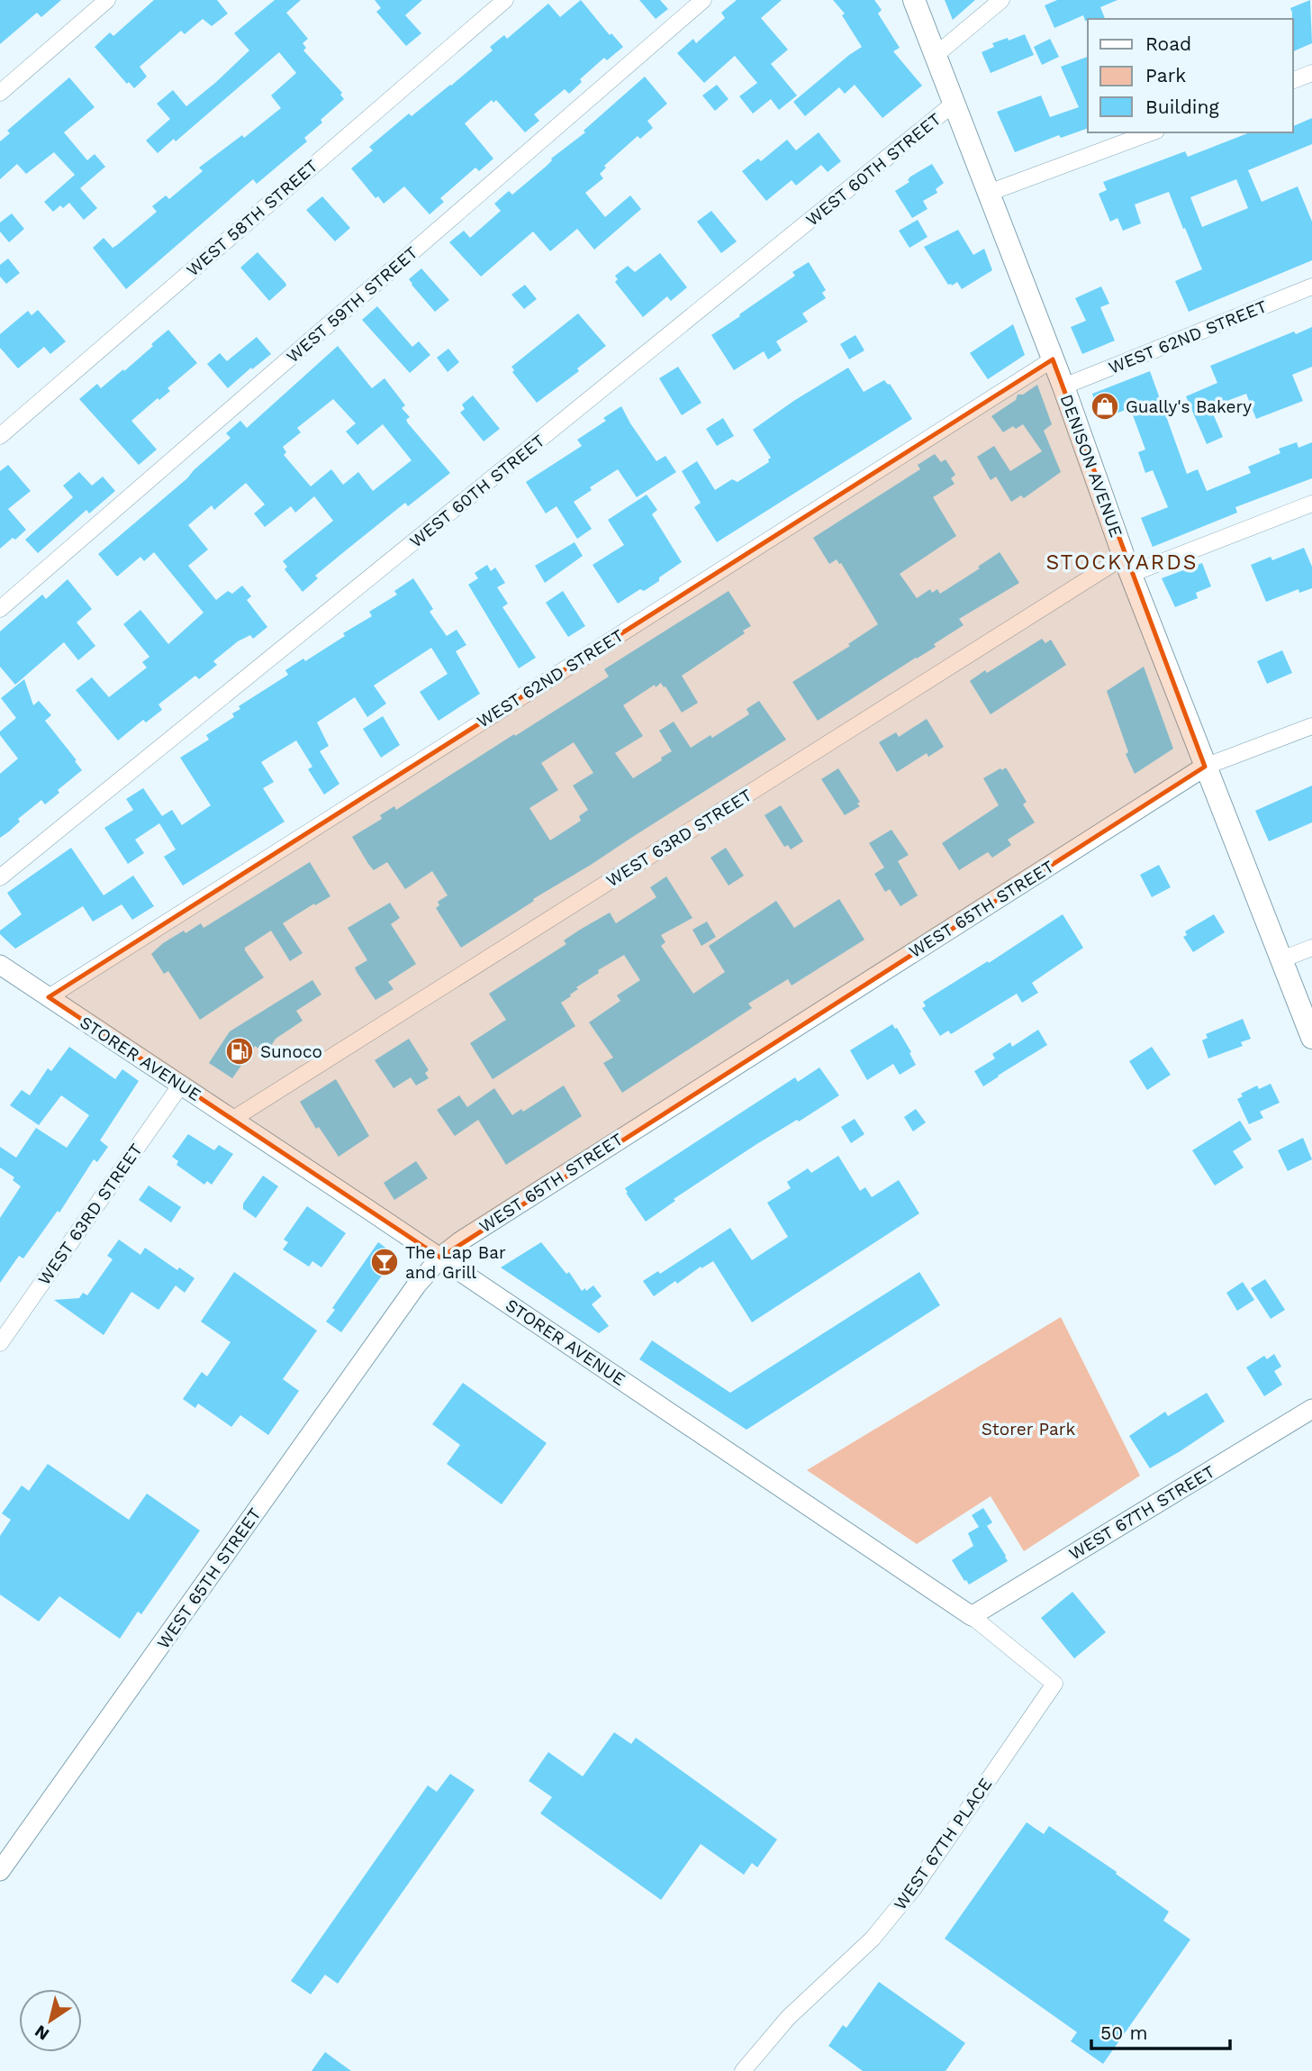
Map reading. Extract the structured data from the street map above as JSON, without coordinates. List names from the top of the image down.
{
  "streets": {
    "main road": ["DENISON AVENUE"],
    "street": [
      "WEST 60TH STREET",
      "WEST 58TH STREET",
      "WEST 59TH STREET",
      "WEST 62ND STREET",
      "WEST 63RD STREET",
      "WEST 65TH STREET",
      "STORER AVENUE",
      "WEST 67TH STREET",
      "WEST 67TH PLACE"
    ]
  },
  "crossings": [
    ["WEST 60TH STREET", "DENISON AVENUE"],
    ["WEST 62ND STREET", "DENISON AVENUE"],
    ["WEST 62ND STREET", "STORER AVENUE"],
    ["DENISON AVENUE", "WEST 63RD STREET"],
    ["DENISON AVENUE", "WEST 65TH STREET"],
    ["WEST 63RD STREET", "STORER AVENUE"],
    ["WEST 65TH STREET", "STORER AVENUE"],
    ["STORER AVENUE", "WEST 67TH STREET"],
    ["STORER AVENUE", "WEST 67TH PLACE"],
    ["WEST 67TH STREET", "WEST 67TH PLACE"]
  ],
  "districts": ["STOCKYARDS"],
  "parks": ["Storer Park"],
  "places": {
    "shop": ["Gually's Bakery"],
    "fuel station": ["Sunoco"],
    "bar": ["The Lap Bar and Grill"]
  },
  "legend": ["Road", "Park", "Building"],
  "scale_bar": "50 m",
  "north": "bottom left"
}
